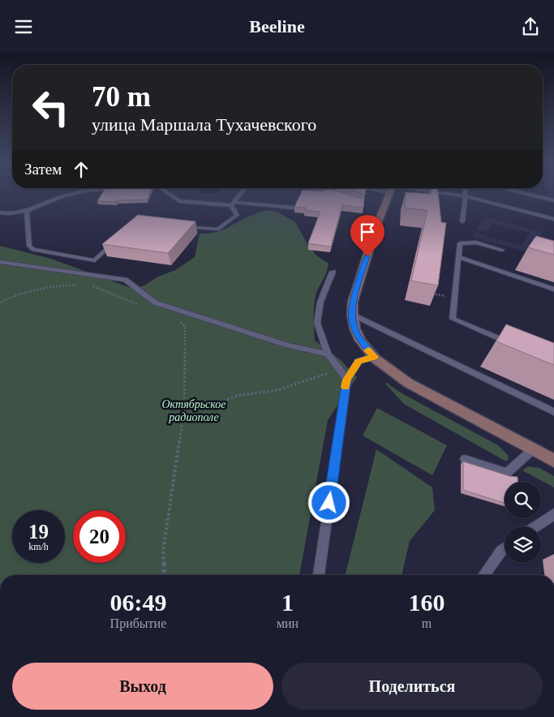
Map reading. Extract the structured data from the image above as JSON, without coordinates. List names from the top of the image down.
{
  "parks": ["Октябрьское радиополе"],
  "page": {
    "header": "Beeline",
    "turn": ["70 m", "улица Маршала Тухачевского"],
    "then": "Затем",
    "speed": "19 km/h",
    "limit": "20",
    "eta": [
      "06:49",
      "Прибытие",
      "1",
      "мин",
      "160",
      "m"
    ],
    "buttons": ["Выход", "Поделиться"]
  }
}
